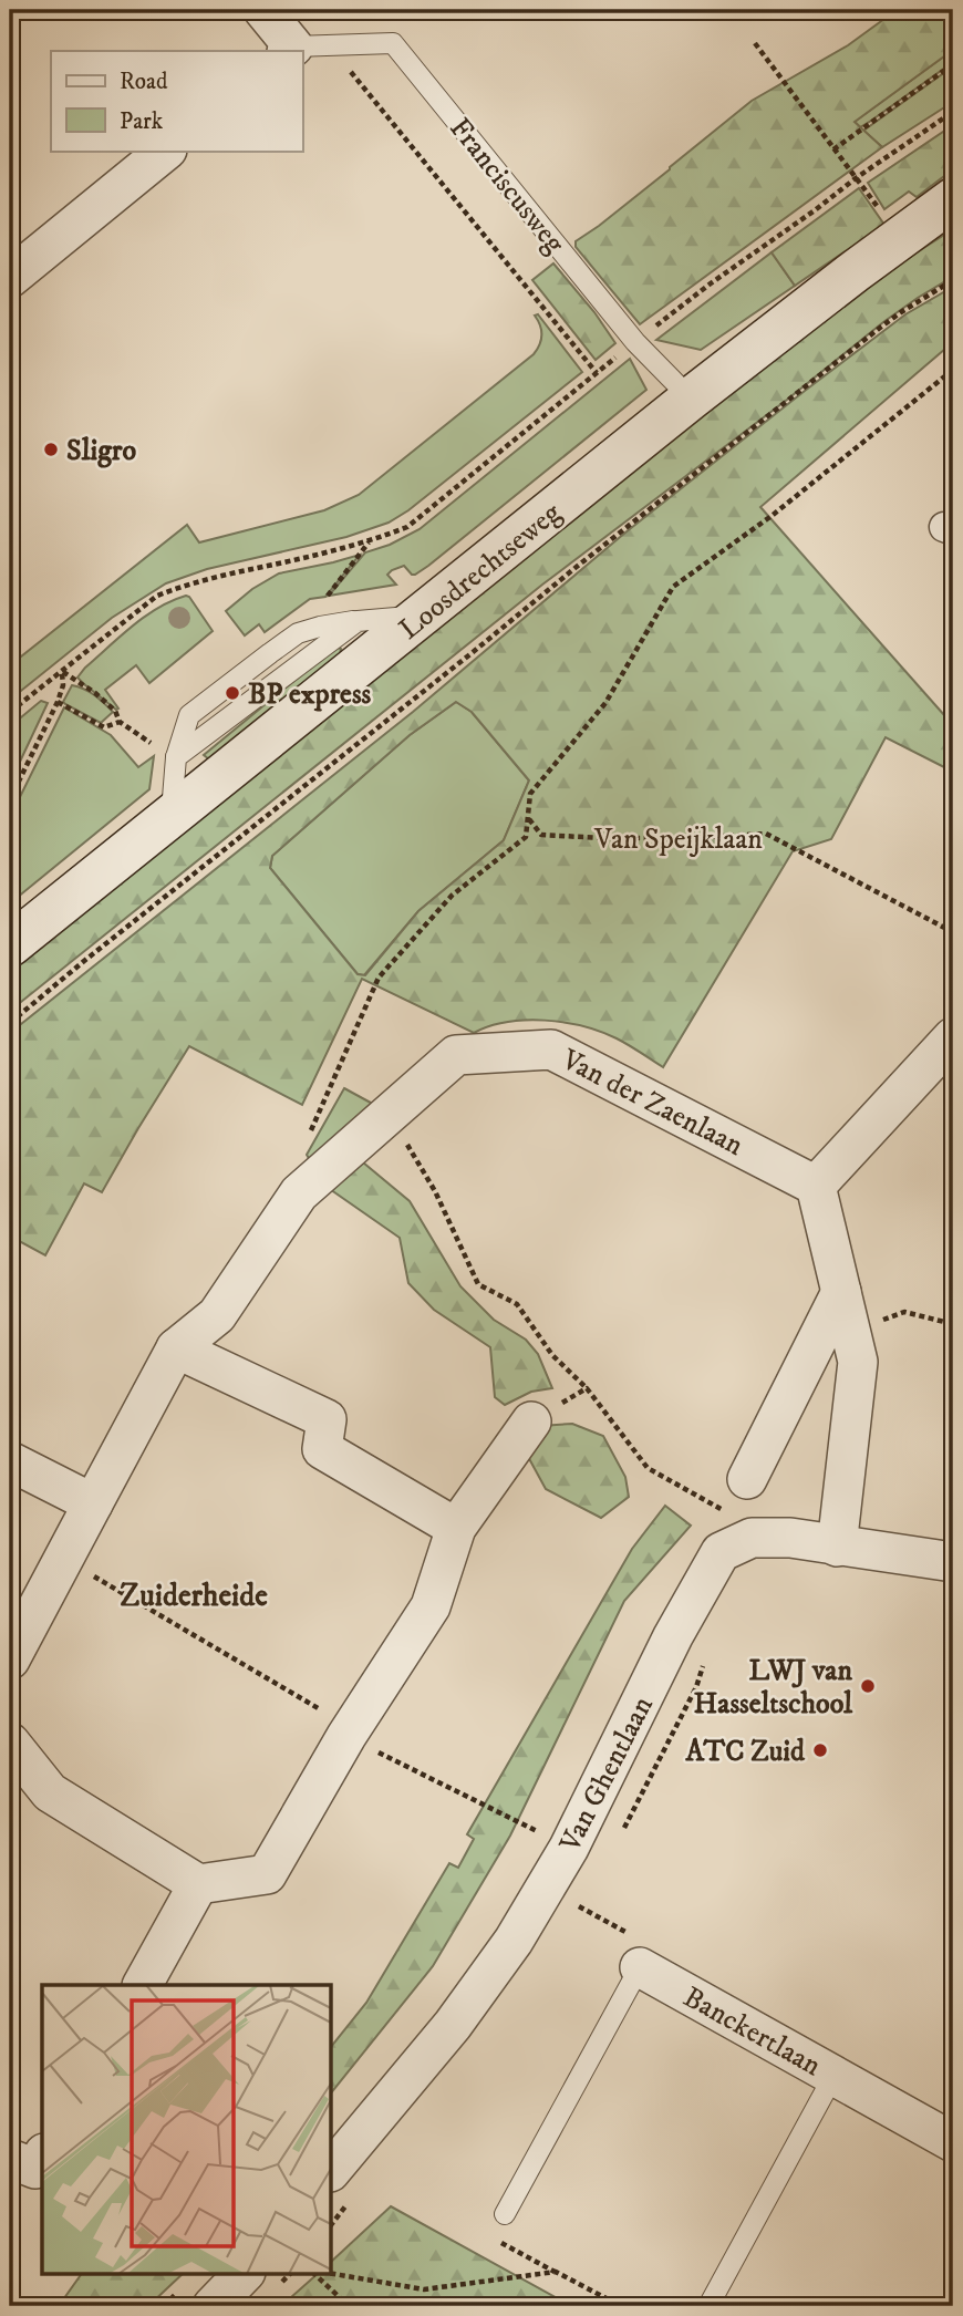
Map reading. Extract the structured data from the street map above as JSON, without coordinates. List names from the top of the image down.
{
  "streets": {
    "main road": ["Loosdrechtseweg"],
    "street": ["Van der Zaenlaan", "Van Ghentlaan", "Banckertlaan"],
    "lane": ["Franciscusweg"],
    "path": ["Van Speijklaan"]
  },
  "crossings": [
    ["Franciscusweg", "Loosdrechtseweg"]
  ],
  "districts": ["Zuiderheide"],
  "places": [
    "Sligro",
    "BP express",
    "LWJ van Hasseltschool",
    "ATC Zuid"
  ],
  "legend": ["Road", "Park"]
}
